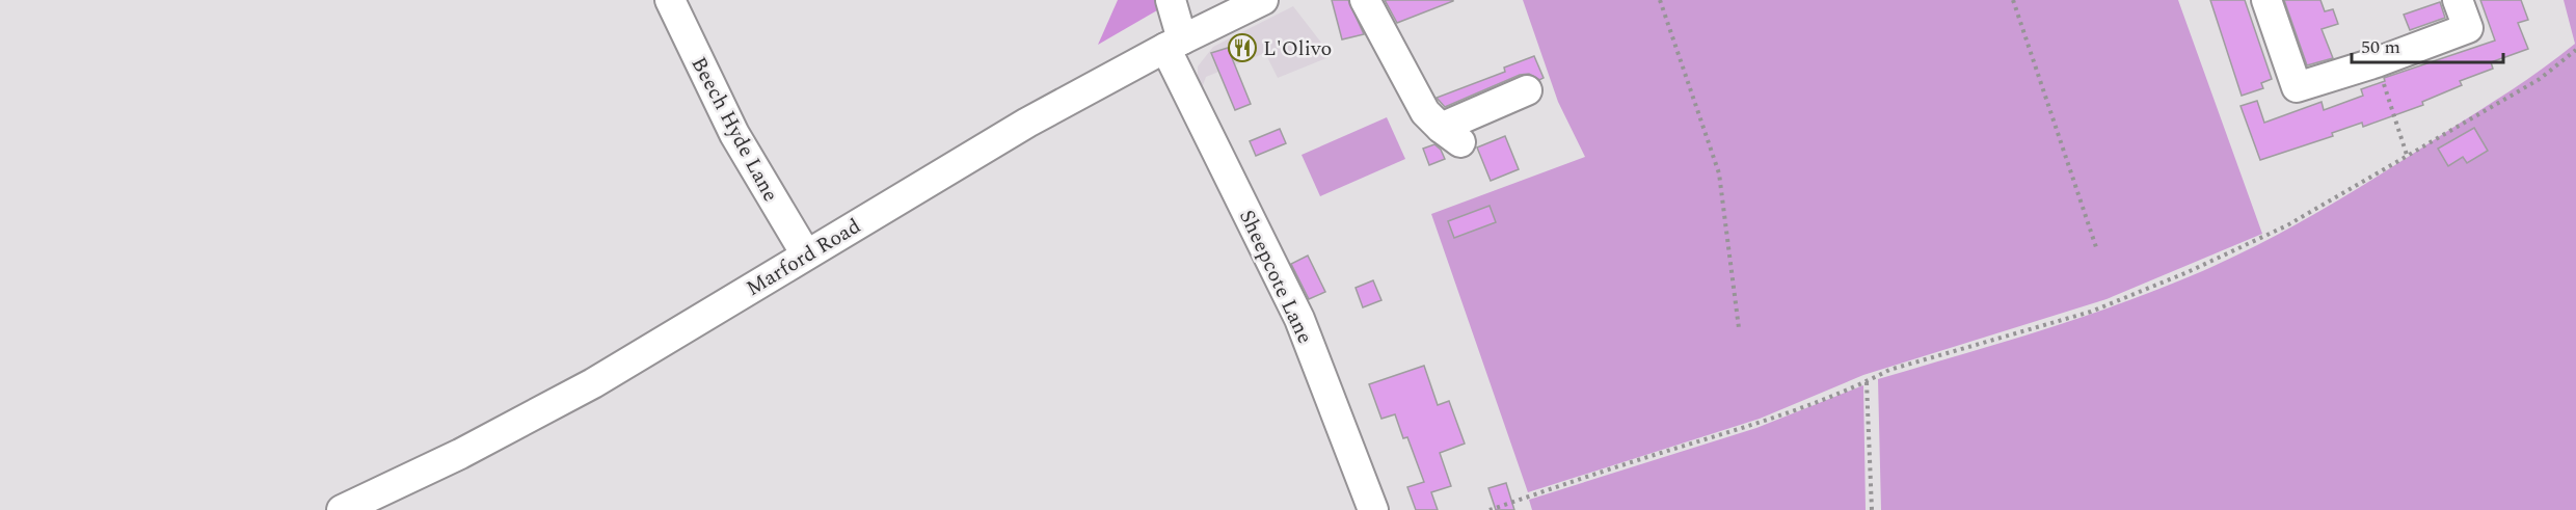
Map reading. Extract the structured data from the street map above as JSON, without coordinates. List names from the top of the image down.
{
  "streets": {
    "street": ["Beech Hyde Lane", "Marford Road", "Sheepcote Lane"]
  },
  "crossings": [
    ["Beech Hyde Lane", "Marford Road"],
    ["Marford Road", "Sheepcote Lane"]
  ],
  "places": {
    "restaurant": ["L'Olivo"]
  },
  "scale_bar": "50 m"
}
